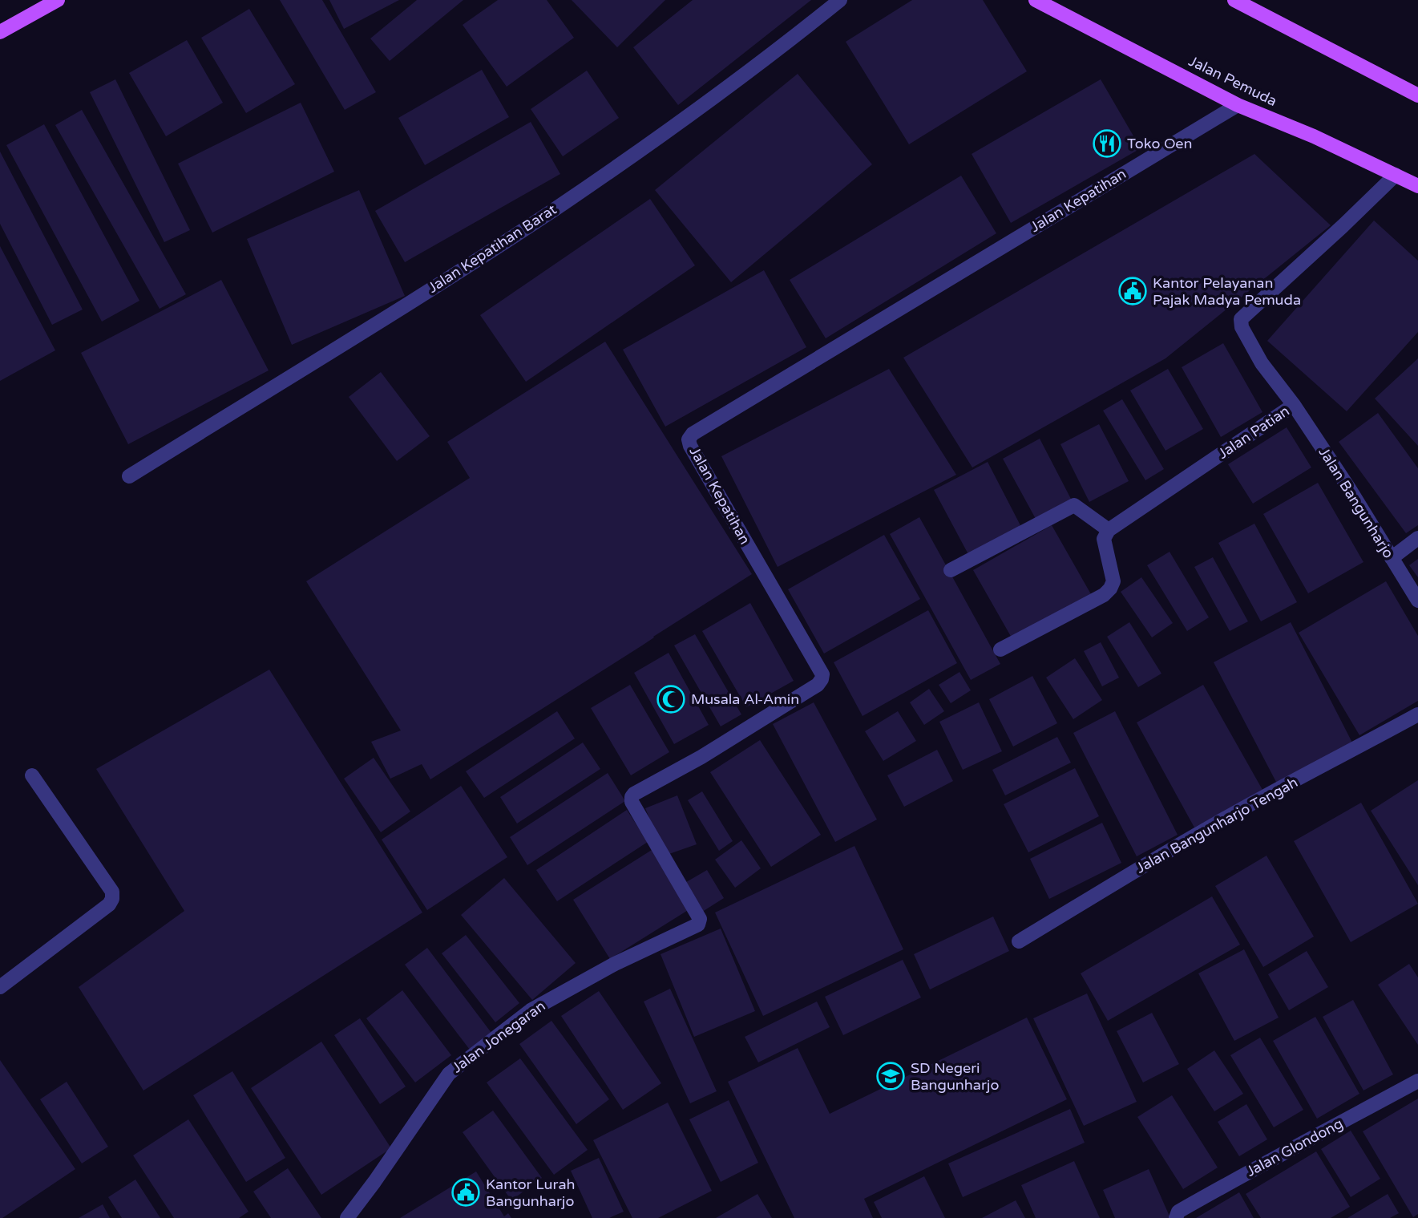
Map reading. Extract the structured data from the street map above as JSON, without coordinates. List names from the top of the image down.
{
  "streets": {
    "main road": ["Jalan Pemuda"],
    "street": [
      "Jalan Kepatihan",
      "Jalan Kepatihan Barat",
      "Jalan Patian",
      "Jalan Bangunharjo",
      "Jalan Bangunharjo Tengah",
      "Jalan Jonegaran",
      "Jalan Glondong"
    ]
  },
  "crossings": [
    ["Jalan Pemuda", "Jalan Kepatihan"],
    ["Jalan Pemuda", "Jalan Patian"],
    ["Jalan Kepatihan", "Jalan Jonegaran"],
    ["Jalan Patian", "Jalan Bangunharjo"]
  ],
  "places": {
    "restaurant": ["Toko Oen"],
    "public building": ["Kantor Pelayanan Pajak Madya Pemuda", "Kantor Lurah Bangunharjo"],
    "mosque": ["Musala Al-Amin"],
    "school or university": ["SD Negeri Bangunharjo"]
  }
}
